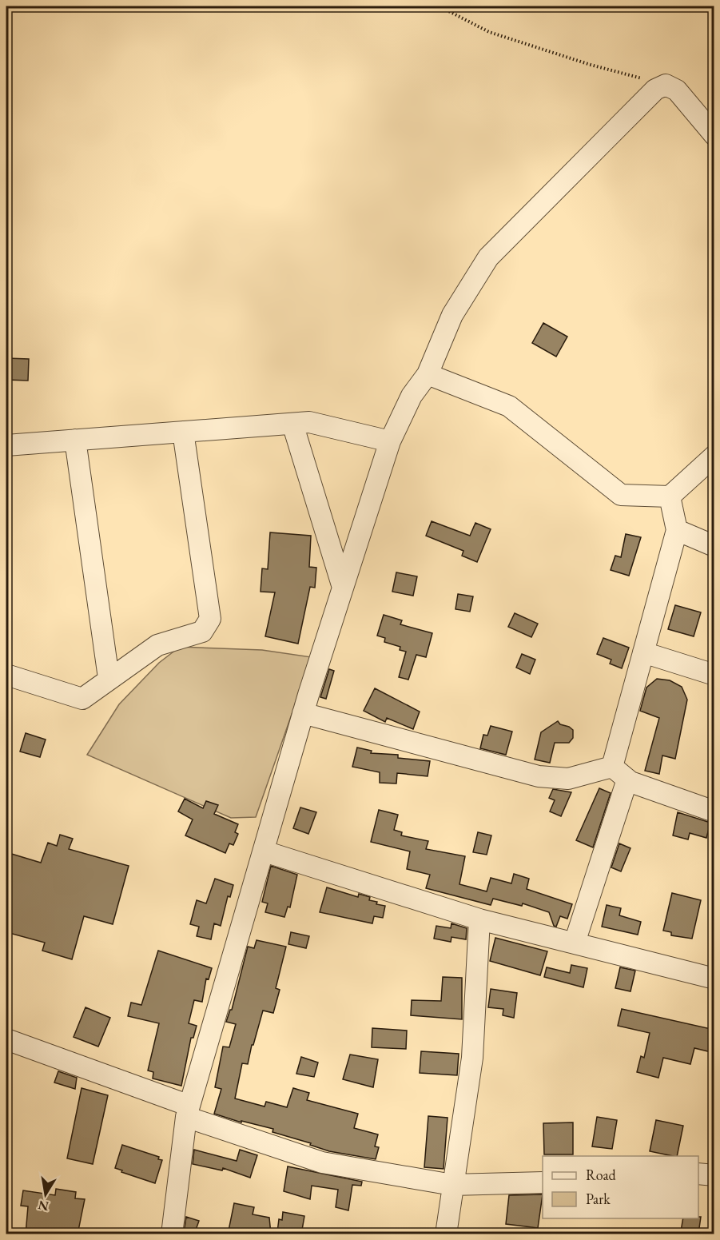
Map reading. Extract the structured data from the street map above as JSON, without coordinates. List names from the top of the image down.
{
  "legend": ["Road", "Park"],
  "north": "bottom"
}
